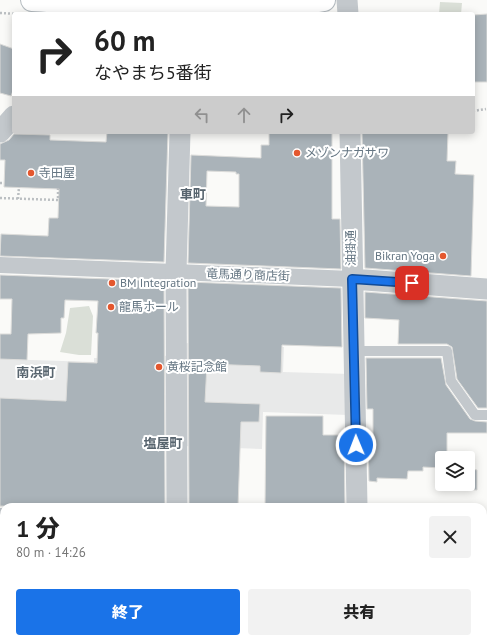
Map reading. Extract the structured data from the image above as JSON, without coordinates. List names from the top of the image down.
{
  "streets": {
    "street": ["油掛通", "竜馬通り商店街"]
  },
  "crossings": [
    ["油掛通", "竜馬通り商店街"]
  ],
  "districts": ["車町", "南浜町", "塩屋町"],
  "places": [
    "メゾンナガサワ",
    "寺田屋",
    "Bikran Yoga",
    "BM Integration",
    "龍馬ホール",
    "黄桜記念館"
  ],
  "page": {
    "turn": ["60 m", "なやまち5番街"],
    "heading": ["1 分", "80 m · 14:26"],
    "buttons": ["終了", "共有"]
  }
}
